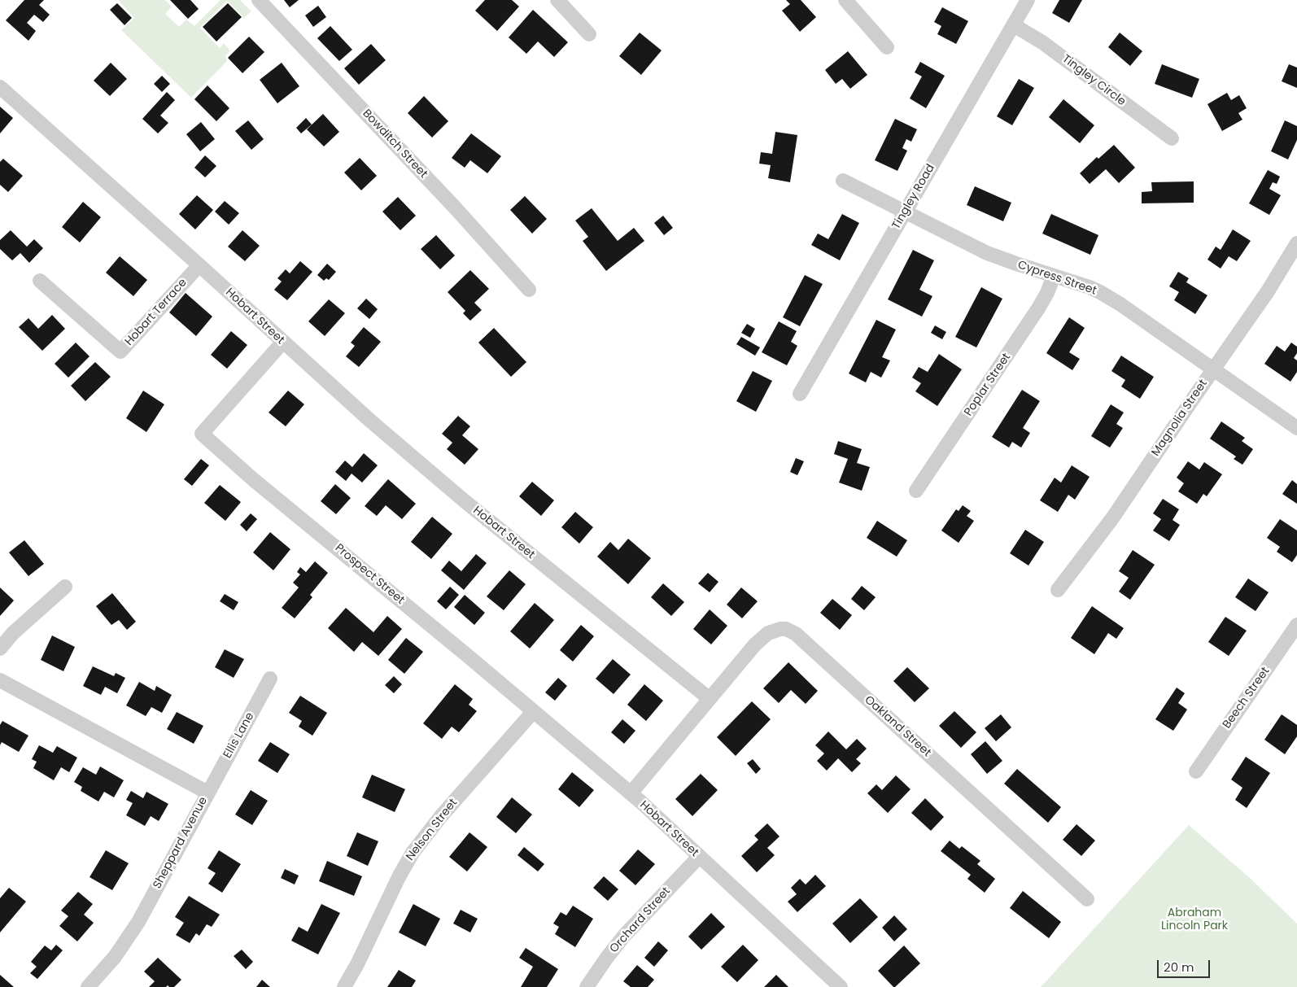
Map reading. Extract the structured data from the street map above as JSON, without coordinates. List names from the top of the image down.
{
  "streets": {
    "street": [
      "Tingley Circle",
      "Bowditch Street",
      "Tingley Road",
      "Cypress Street",
      "Hobart Terrace",
      "Hobart Street",
      "Poplar Street",
      "Magnolia Street",
      "Prospect Street",
      "Beech Street",
      "Oakland Street",
      "Ellis Lane",
      "Nelson Street",
      "Sheppard Avenue",
      "Orchard Street"
    ]
  },
  "crossings": [
    ["Tingley Circle", "Tingley Road"],
    ["Tingley Road", "Cypress Street"],
    ["Cypress Street", "Poplar Street"],
    ["Cypress Street", "Magnolia Street"],
    ["Hobart Terrace", "Hobart Street"],
    ["Hobart Street", "Prospect Street"],
    ["Hobart Street", "Oakland Street"],
    ["Hobart Street", "Orchard Street"],
    ["Prospect Street", "Nelson Street"],
    ["Ellis Lane", "Sheppard Avenue"]
  ],
  "parks": ["Abraham Lincoln Park"],
  "scale_bar": "20 m"
}
